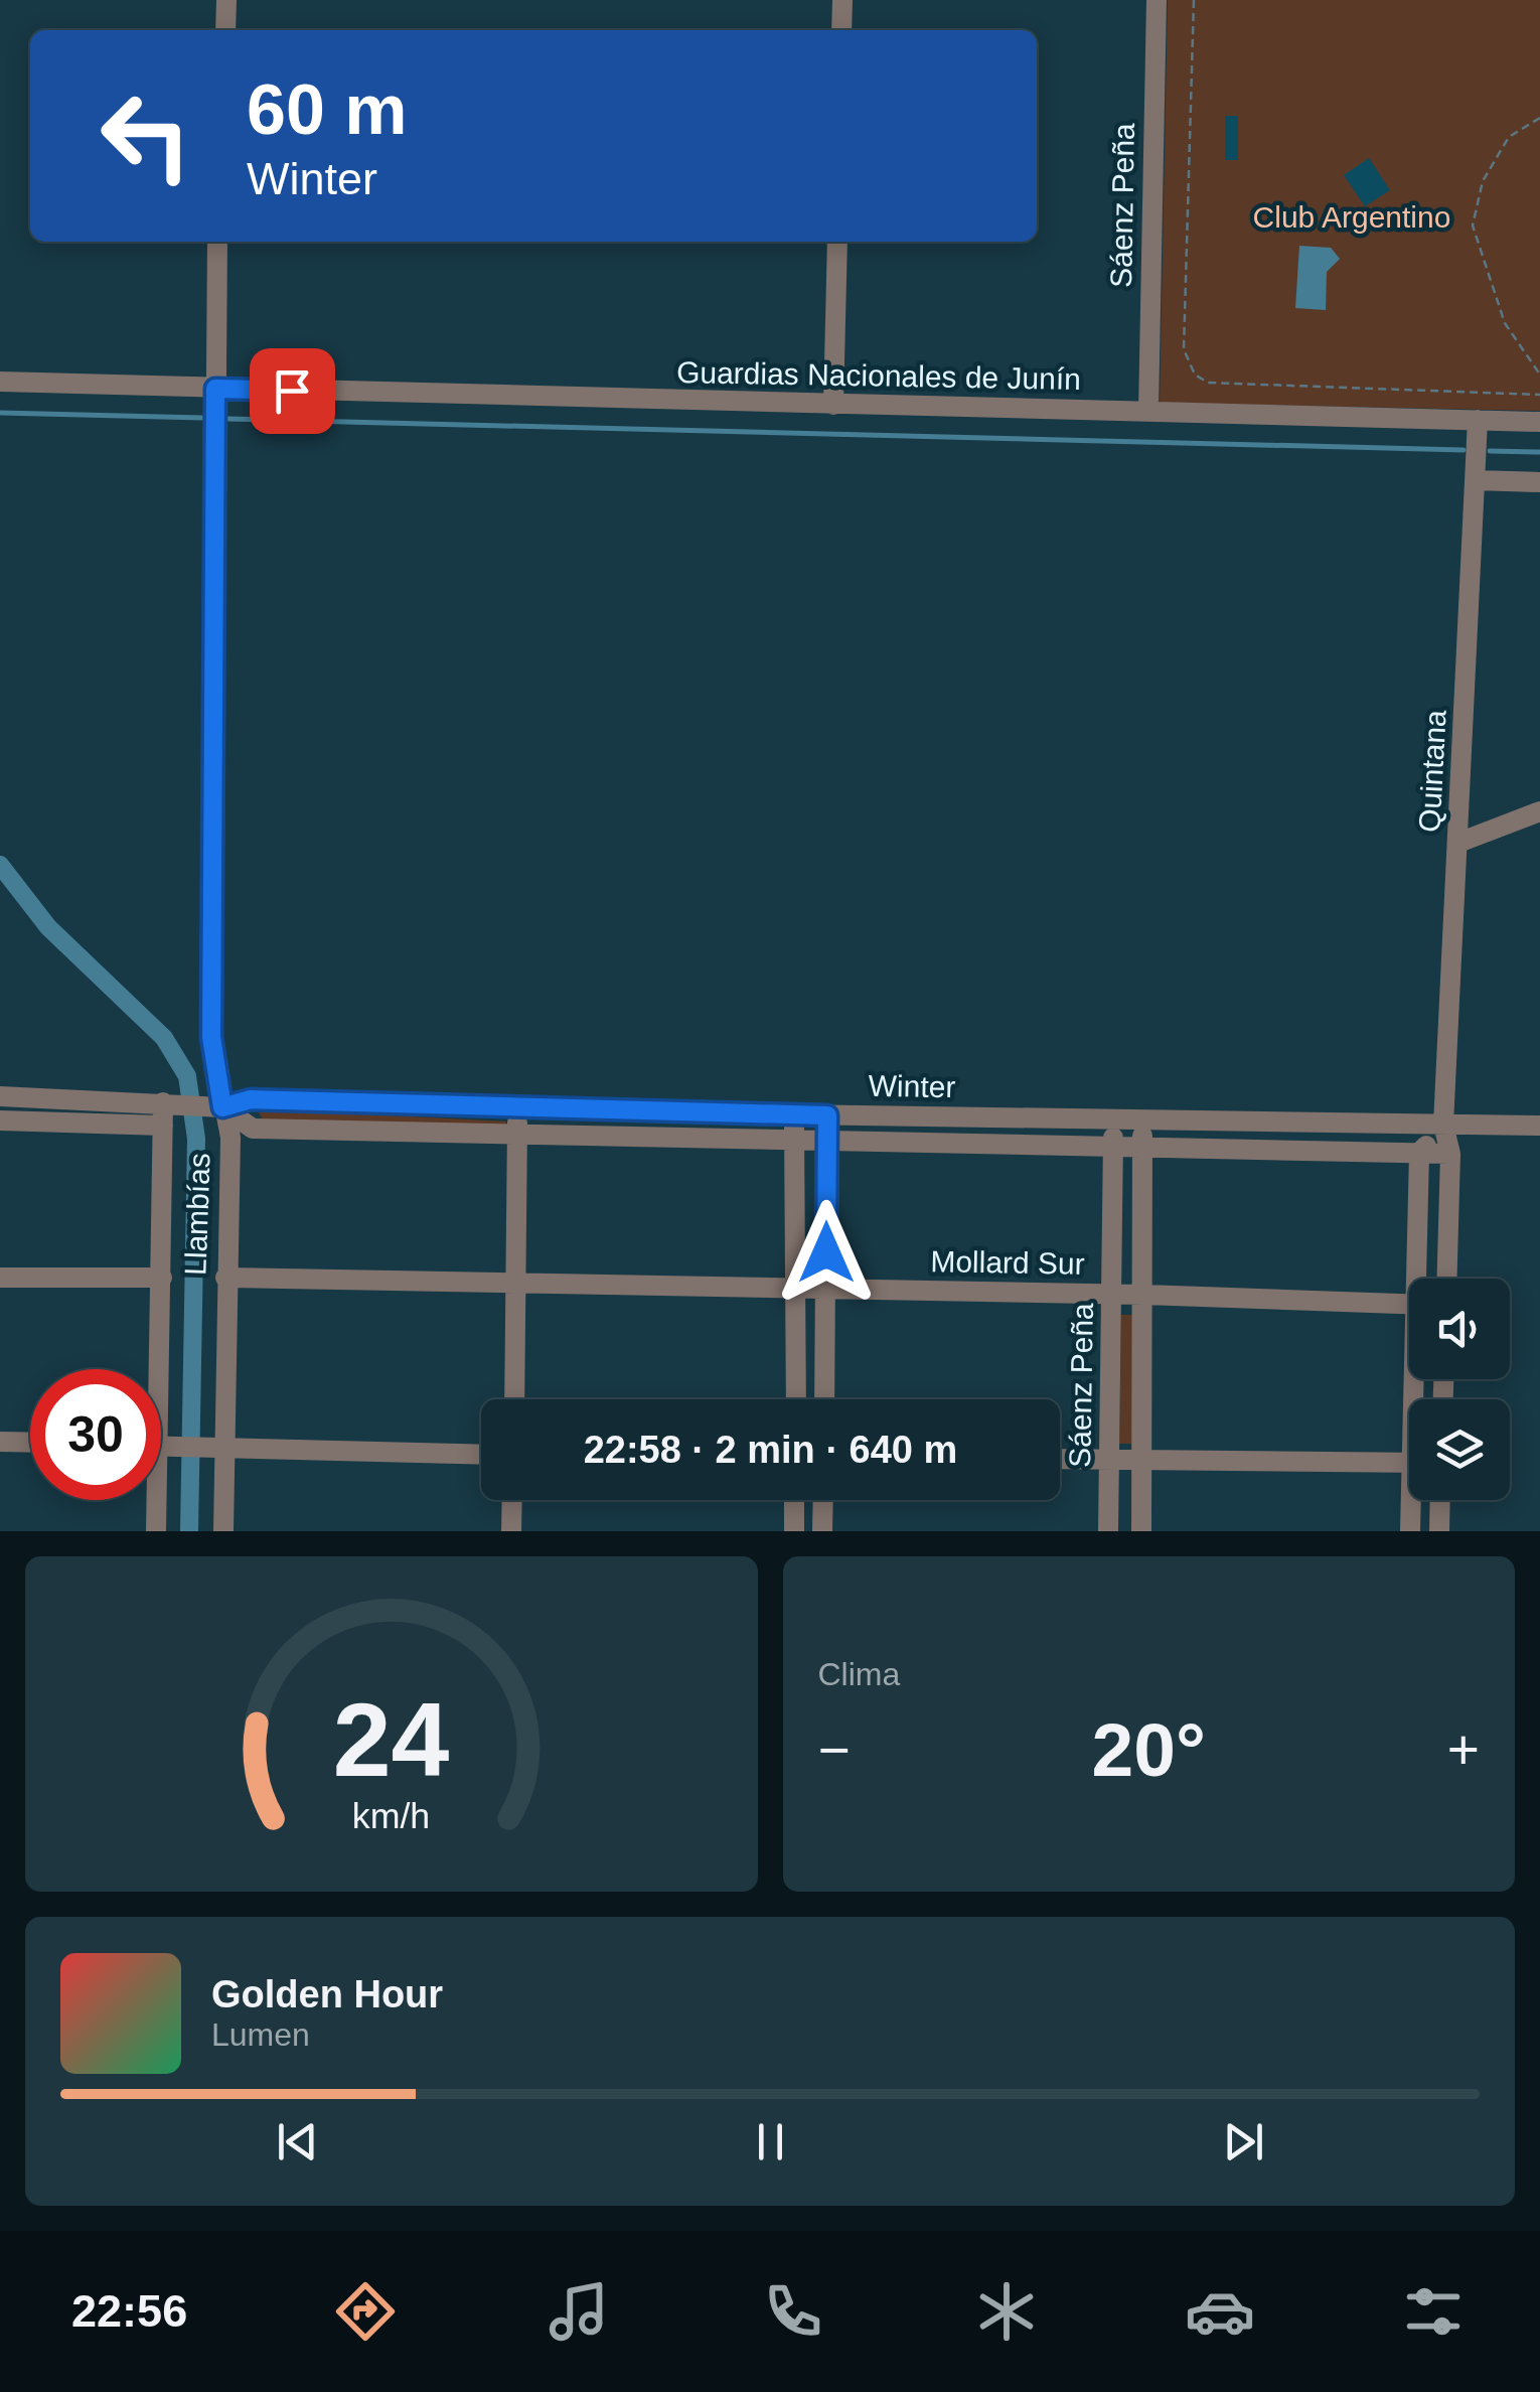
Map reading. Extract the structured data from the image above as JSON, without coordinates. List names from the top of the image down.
{
  "streets": {
    "street": [
      "Sáenz Peña",
      "Guardias Nacionales de Junín",
      "Quintana",
      "Winter",
      "Llambías",
      "Mollard Sur"
    ]
  },
  "crossings": [
    ["Sáenz Peña", "Guardias Nacionales de Junín"],
    ["Sáenz Peña", "Winter"],
    ["Sáenz Peña", "Mollard Sur"],
    ["Guardias Nacionales de Junín", "Quintana"],
    ["Guardias Nacionales de Junín", "Llambías"],
    ["Quintana", "Winter"],
    ["Winter", "Llambías"],
    ["Llambías", "Mollard Sur"]
  ],
  "parks": ["Club Argentino"],
  "page": {
    "turn": ["60 m", "Winter"],
    "limit": "30",
    "trip": "22:58 · 2 min · 640 m",
    "tile": "Clima",
    "heat": ["−", "20°", "+"],
    "song": ["Golden Hour", "Lumen"],
    "tabs": "22:56",
    "gauge": ["24", "km/h"]
  }
}
